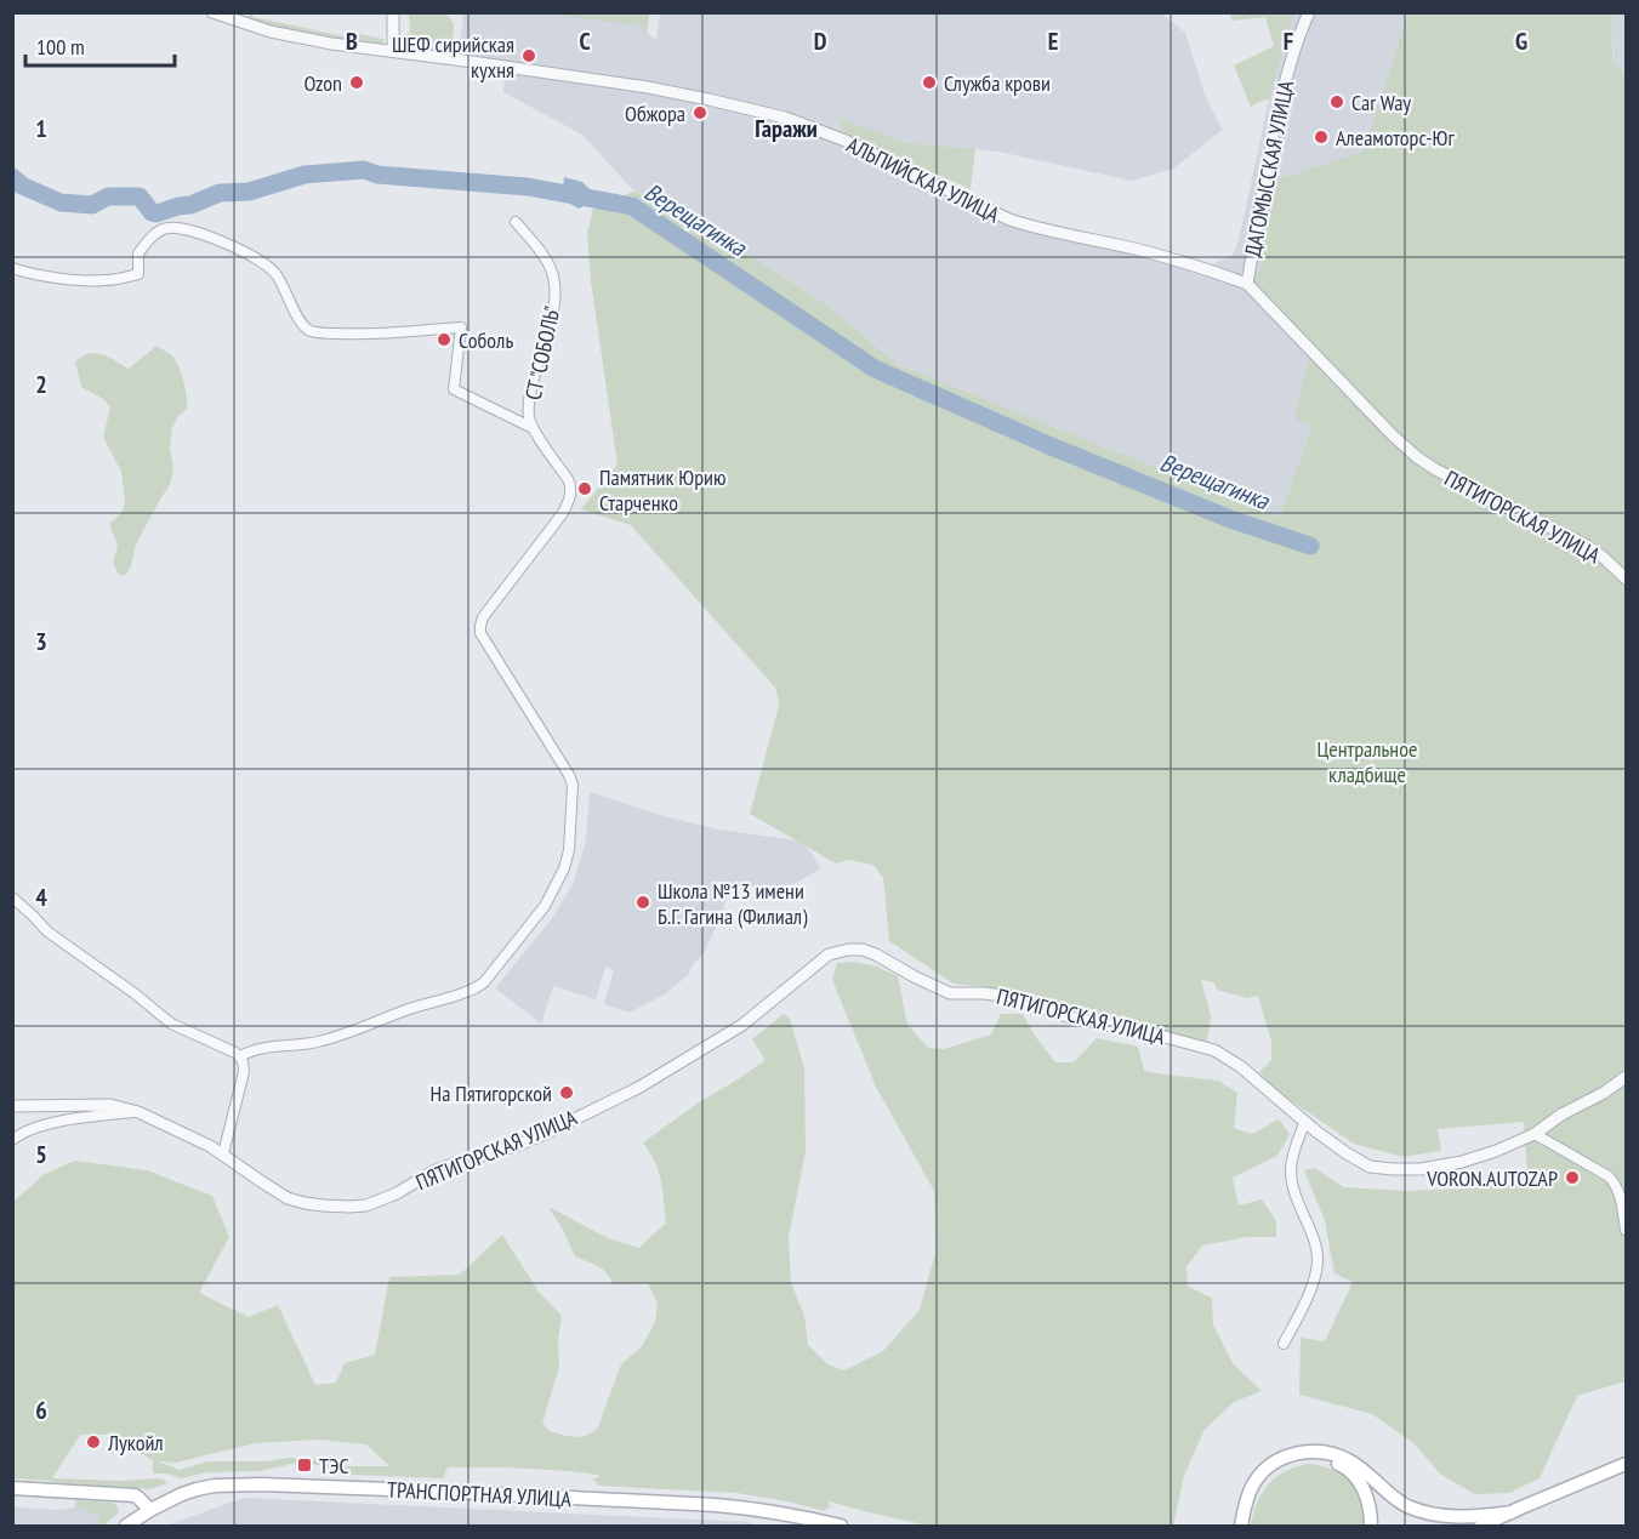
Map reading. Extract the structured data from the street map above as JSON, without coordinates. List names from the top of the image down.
{
  "streets": {
    "main road": ["ТРАНСПОРТНАЯ УЛИЦА"],
    "street": [
      "ДАГОМЫССКАЯ УЛИЦА",
      "АЛЬПИЙСКАЯ УЛИЦА",
      "СТ \"СОБОЛЬ\"",
      "ПЯТИГОРСКАЯ УЛИЦА"
    ]
  },
  "crossings": [
    ["ДАГОМЫССКАЯ УЛИЦА", "АЛЬПИЙСКАЯ УЛИЦА"],
    ["ДАГОМЫССКАЯ УЛИЦА", "ПЯТИГОРСКАЯ УЛИЦА"],
    ["АЛЬПИЙСКАЯ УЛИЦА", "ПЯТИГОРСКАЯ УЛИЦА"]
  ],
  "districts": ["Гаражи"],
  "water": ["Верещагинка"],
  "parks": ["Центральное кладбище"],
  "places": {
    "other": [
      "ШЕФ сирийская кухня",
      "Ozon",
      "Служба крови",
      "Car Way",
      "Обжора",
      "Алеамоторс-Юг",
      "Соболь",
      "Памятник Юрию Старченко",
      "Школа №13 имени Б.Г. Гагина (Филиал)",
      "На Пятигорской",
      "VORON.AUTOZAP",
      "Лукойл"
    ],
    "transit": ["ТЭС"]
  },
  "scale_bar": "100 m",
  "grid": {
    "columns": [
      "B",
      "C",
      "D",
      "E",
      "F",
      "G"
    ],
    "rows": [
      "1",
      "2",
      "3",
      "4",
      "5",
      "6"
    ]
  }
}
